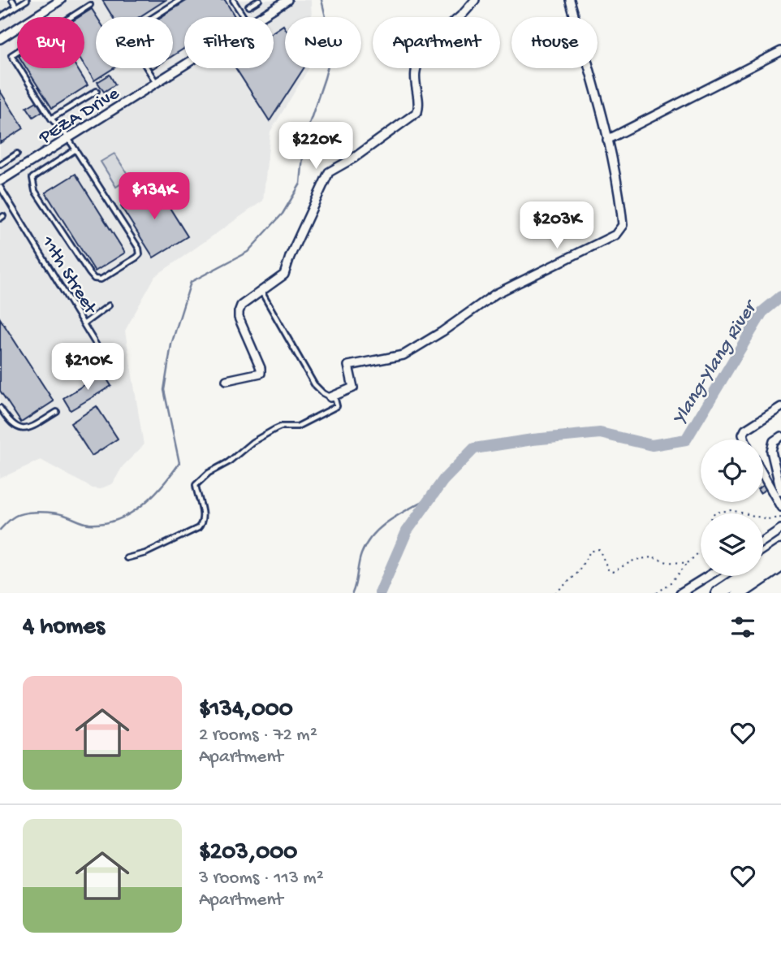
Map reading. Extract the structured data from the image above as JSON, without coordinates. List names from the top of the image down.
{
  "streets": {
    "street": ["PEZA Drive"],
    "lane": ["11th Street"]
  },
  "water": ["Ylang-Ylang River"],
  "page": {
    "chip": [
      "Buy",
      "Rent",
      "Filters",
      "New",
      "Apartment",
      "House"
    ],
    "price": [
      "$220K",
      "$134K",
      "$203K",
      "$210K"
    ],
    "heading": "4 homes",
    "list": [
      {
        "name": "$134,000",
        "note": "2 rooms · 72 m² · Apartment"
      },
      {
        "name": "$203,000",
        "note": "3 rooms · 113 m² · Apartment"
      }
    ]
  }
}
